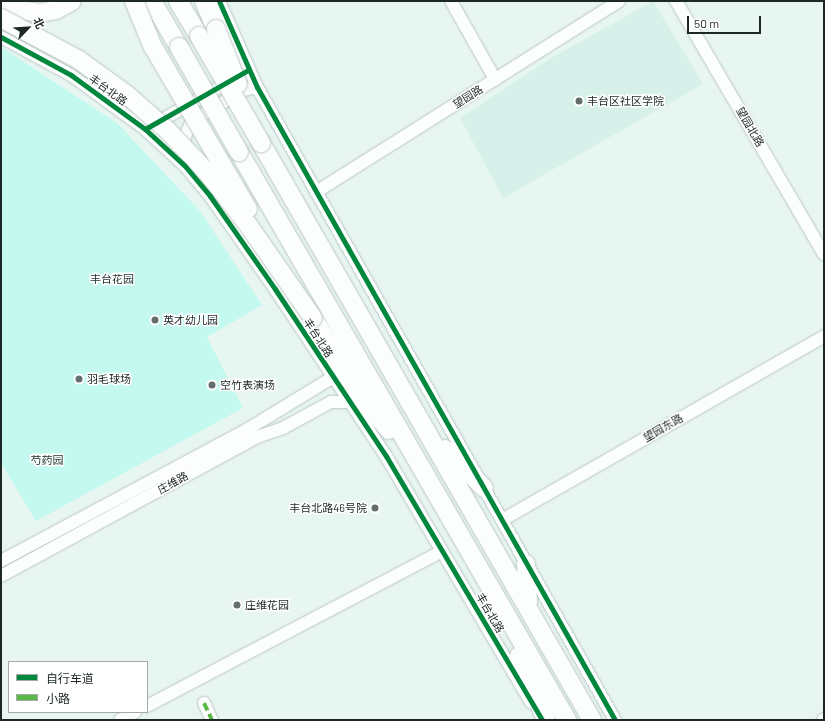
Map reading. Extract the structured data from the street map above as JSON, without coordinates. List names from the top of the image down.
{
  "streets": {
    "highway": ["丰台北路"],
    "street": [
      "望园路",
      "望园北路",
      "望园东路",
      "庄维路"
    ]
  },
  "crossings": [
    ["丰台北路", "庄维路"]
  ],
  "parks": ["丰台花园", "芍药园"],
  "places": [
    "丰台区社区学院",
    "英才幼儿园",
    "羽毛球场",
    "空竹表演场",
    "丰台北路46号院",
    "庄维花园"
  ],
  "legend": ["自行车道", "小路"],
  "scale_bar": "50 m",
  "north": "top right"
}
